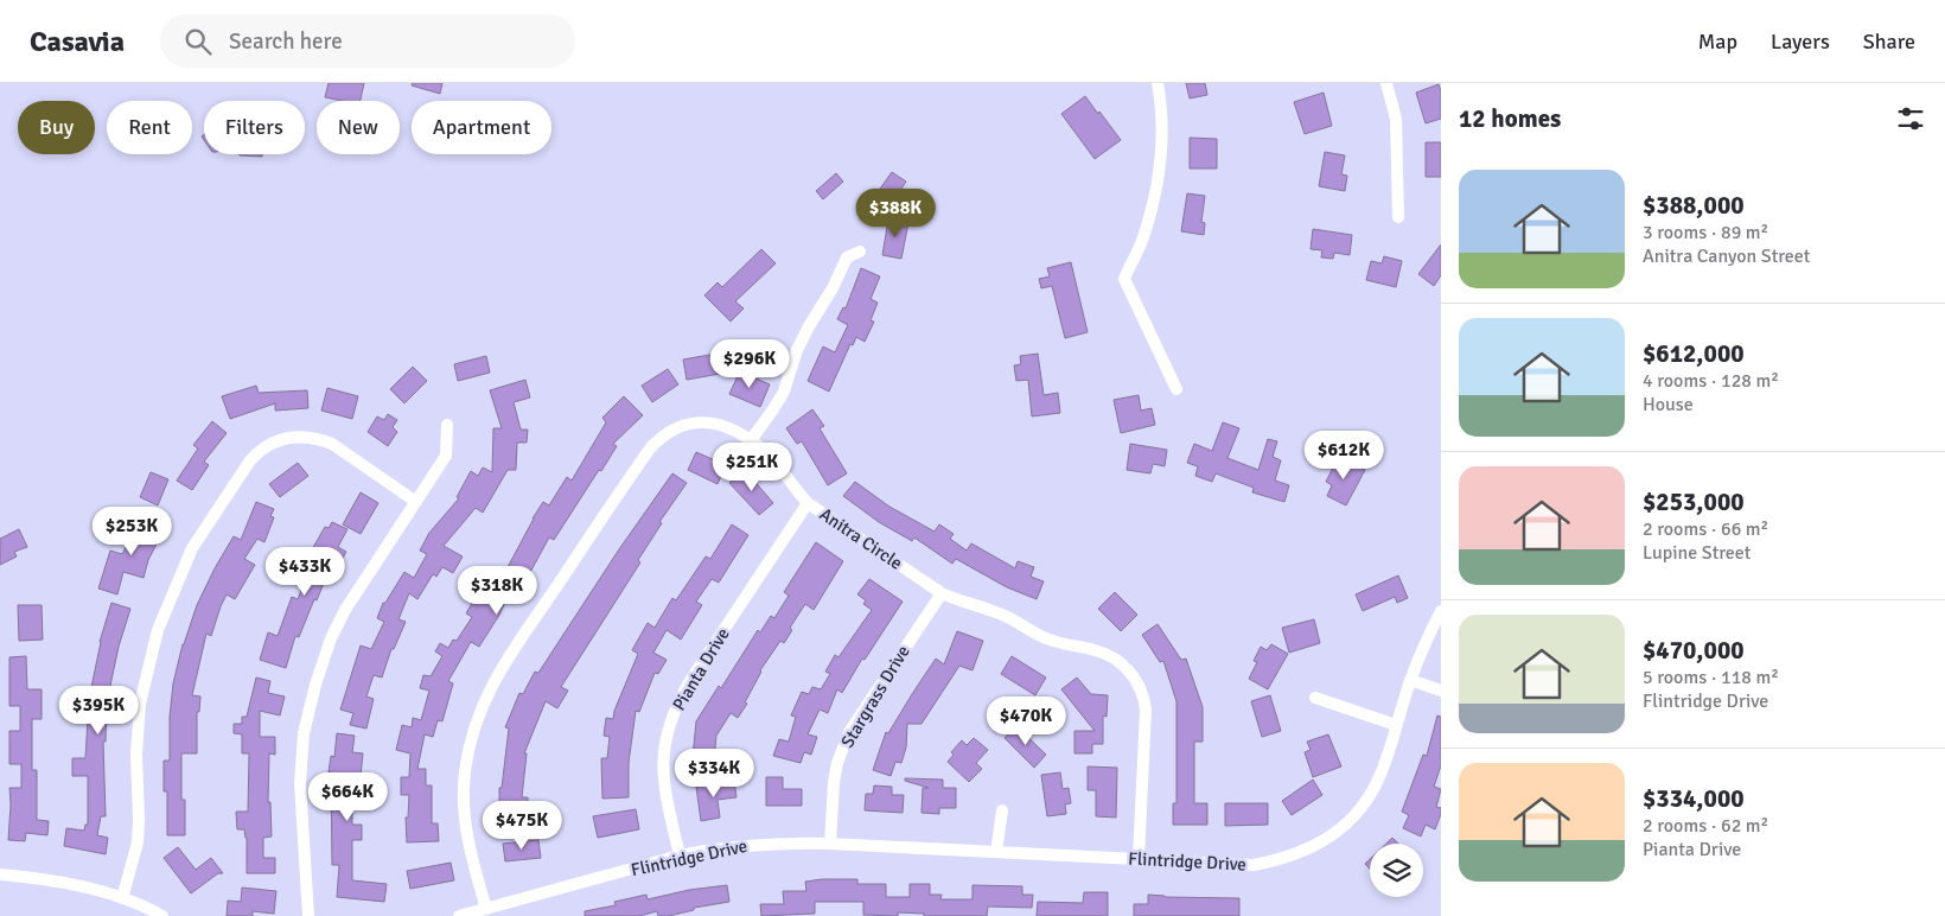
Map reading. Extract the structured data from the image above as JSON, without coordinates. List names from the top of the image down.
{
  "streets": {
    "street": [
      "Anitra Circle",
      "Pianta Drive",
      "Stargrass Drive",
      "Flintridge Drive"
    ]
  },
  "crossings": [
    ["Anitra Circle", "Pianta Drive"],
    ["Anitra Circle", "Stargrass Drive"],
    ["Anitra Circle", "Flintridge Drive"],
    ["Pianta Drive", "Flintridge Drive"],
    ["Stargrass Drive", "Flintridge Drive"]
  ],
  "page": {
    "header": "Casavia",
    "search": "Search here",
    "nav": ["Map", "Layers", "Share"],
    "heading": "12 homes",
    "chip": [
      "Buy",
      "Rent",
      "Filters",
      "New",
      "Apartment"
    ],
    "list": [
      {
        "name": "$388,000",
        "note": "3 rooms · 89 m² · Anitra Canyon Street"
      },
      {
        "name": "$612,000",
        "note": "4 rooms · 128 m² · House"
      },
      {
        "name": "$253,000",
        "note": "2 rooms · 66 m² · Lupine Street"
      },
      {
        "name": "$470,000",
        "note": "5 rooms · 118 m² · Flintridge Drive"
      },
      {
        "name": "$334,000",
        "note": "2 rooms · 62 m² · Pianta Drive"
      }
    ],
    "price": [
      "$388K",
      "$296K",
      "$612K",
      "$251K",
      "$253K",
      "$433K",
      "$318K",
      "$395K",
      "$470K",
      "$334K",
      "$664K",
      "$475K"
    ]
  }
}
